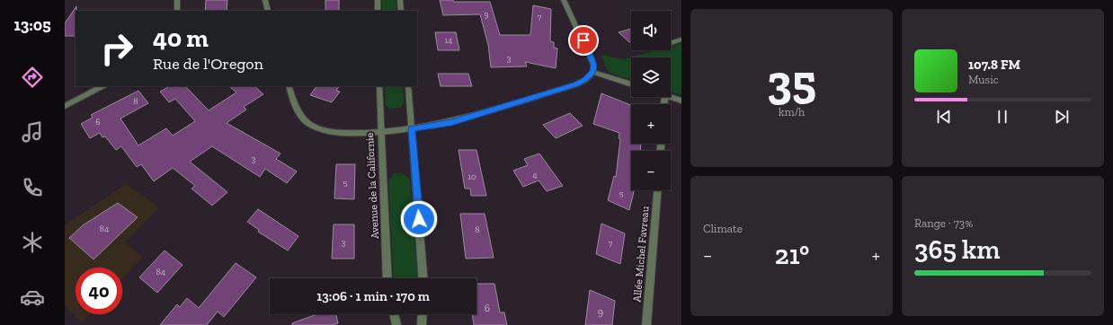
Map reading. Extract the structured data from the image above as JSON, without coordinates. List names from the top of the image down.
{
  "streets": {
    "street": ["Avenue de la Californie", "Allée Michel Favreau"]
  },
  "house_numbers": [
    "9",
    "7",
    "14",
    "3",
    "8",
    "6",
    "3",
    "4",
    "10",
    "5",
    "5",
    "84",
    "8",
    "3",
    "7",
    "84",
    "6",
    "9"
  ],
  "page": {
    "tabs": "13:05",
    "tile": [
      ["35", "km/h"],
      "Climate",
      ["Range · 73%", "365 km"]
    ],
    "map_buttons": ["+", "−"],
    "turn": ["40 m", "Rue de l'Oregon"],
    "song": ["107.8 FM", "Music"],
    "heat": ["−", "21°", "+"],
    "limit": "40",
    "trip": "13:06 · 1 min · 170 m"
  }
}
